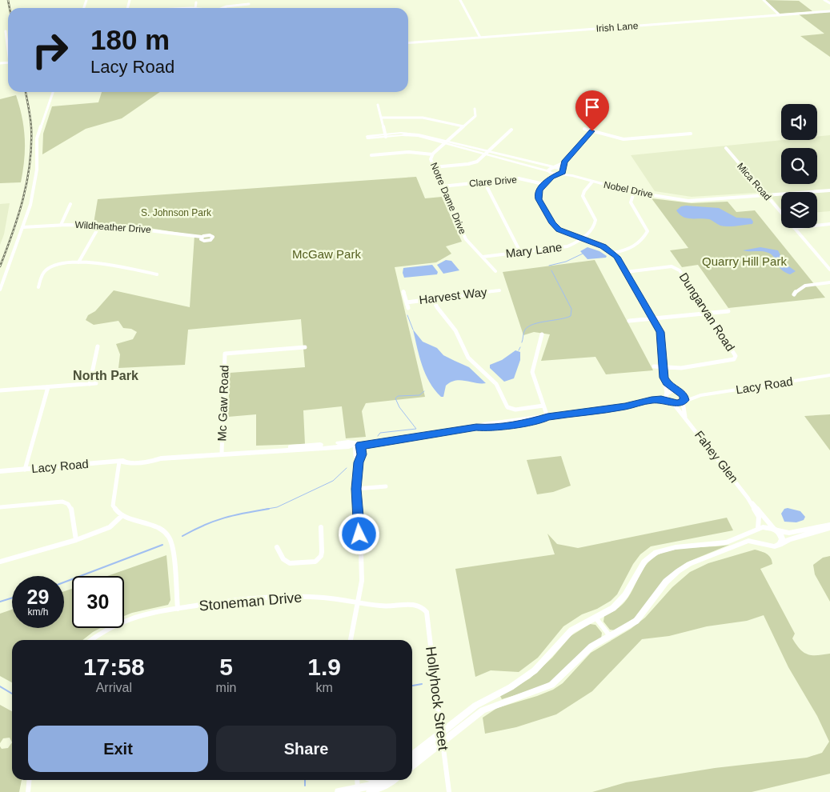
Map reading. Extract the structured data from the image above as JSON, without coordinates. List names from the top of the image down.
{
  "streets": {
    "street": [
      "Irish Lane",
      "Clare Drive",
      "Mica Road",
      "Nobel Drive",
      "Notre Dame Drive",
      "Wildheather Drive",
      "Mary Lane",
      "Harvest Way",
      "Dungarvan Road",
      "Lacy Road",
      "Mc Gaw Road",
      "Fahey Glen",
      "Stoneman Drive",
      "Hollyhock Street"
    ]
  },
  "crossings": [
    ["Clare Drive", "Notre Dame Drive"],
    ["Mica Road", "Nobel Drive"],
    ["Nobel Drive", "Notre Dame Drive"],
    ["Notre Dame Drive", "Mary Lane"],
    ["Lacy Road", "Mc Gaw Road"],
    ["Lacy Road", "Fahey Glen"],
    ["Stoneman Drive", "Hollyhock Street"]
  ],
  "districts": ["North Park"],
  "parks": ["S. Johnson Park", "McGaw Park", "Quarry Hill Park"],
  "page": {
    "turn": ["180 m", "Lacy Road"],
    "speed": "29 km/h",
    "limit": "30",
    "eta": [
      "17:58",
      "Arrival",
      "5",
      "min",
      "1.9",
      "km"
    ],
    "buttons": ["Exit", "Share"]
  }
}
